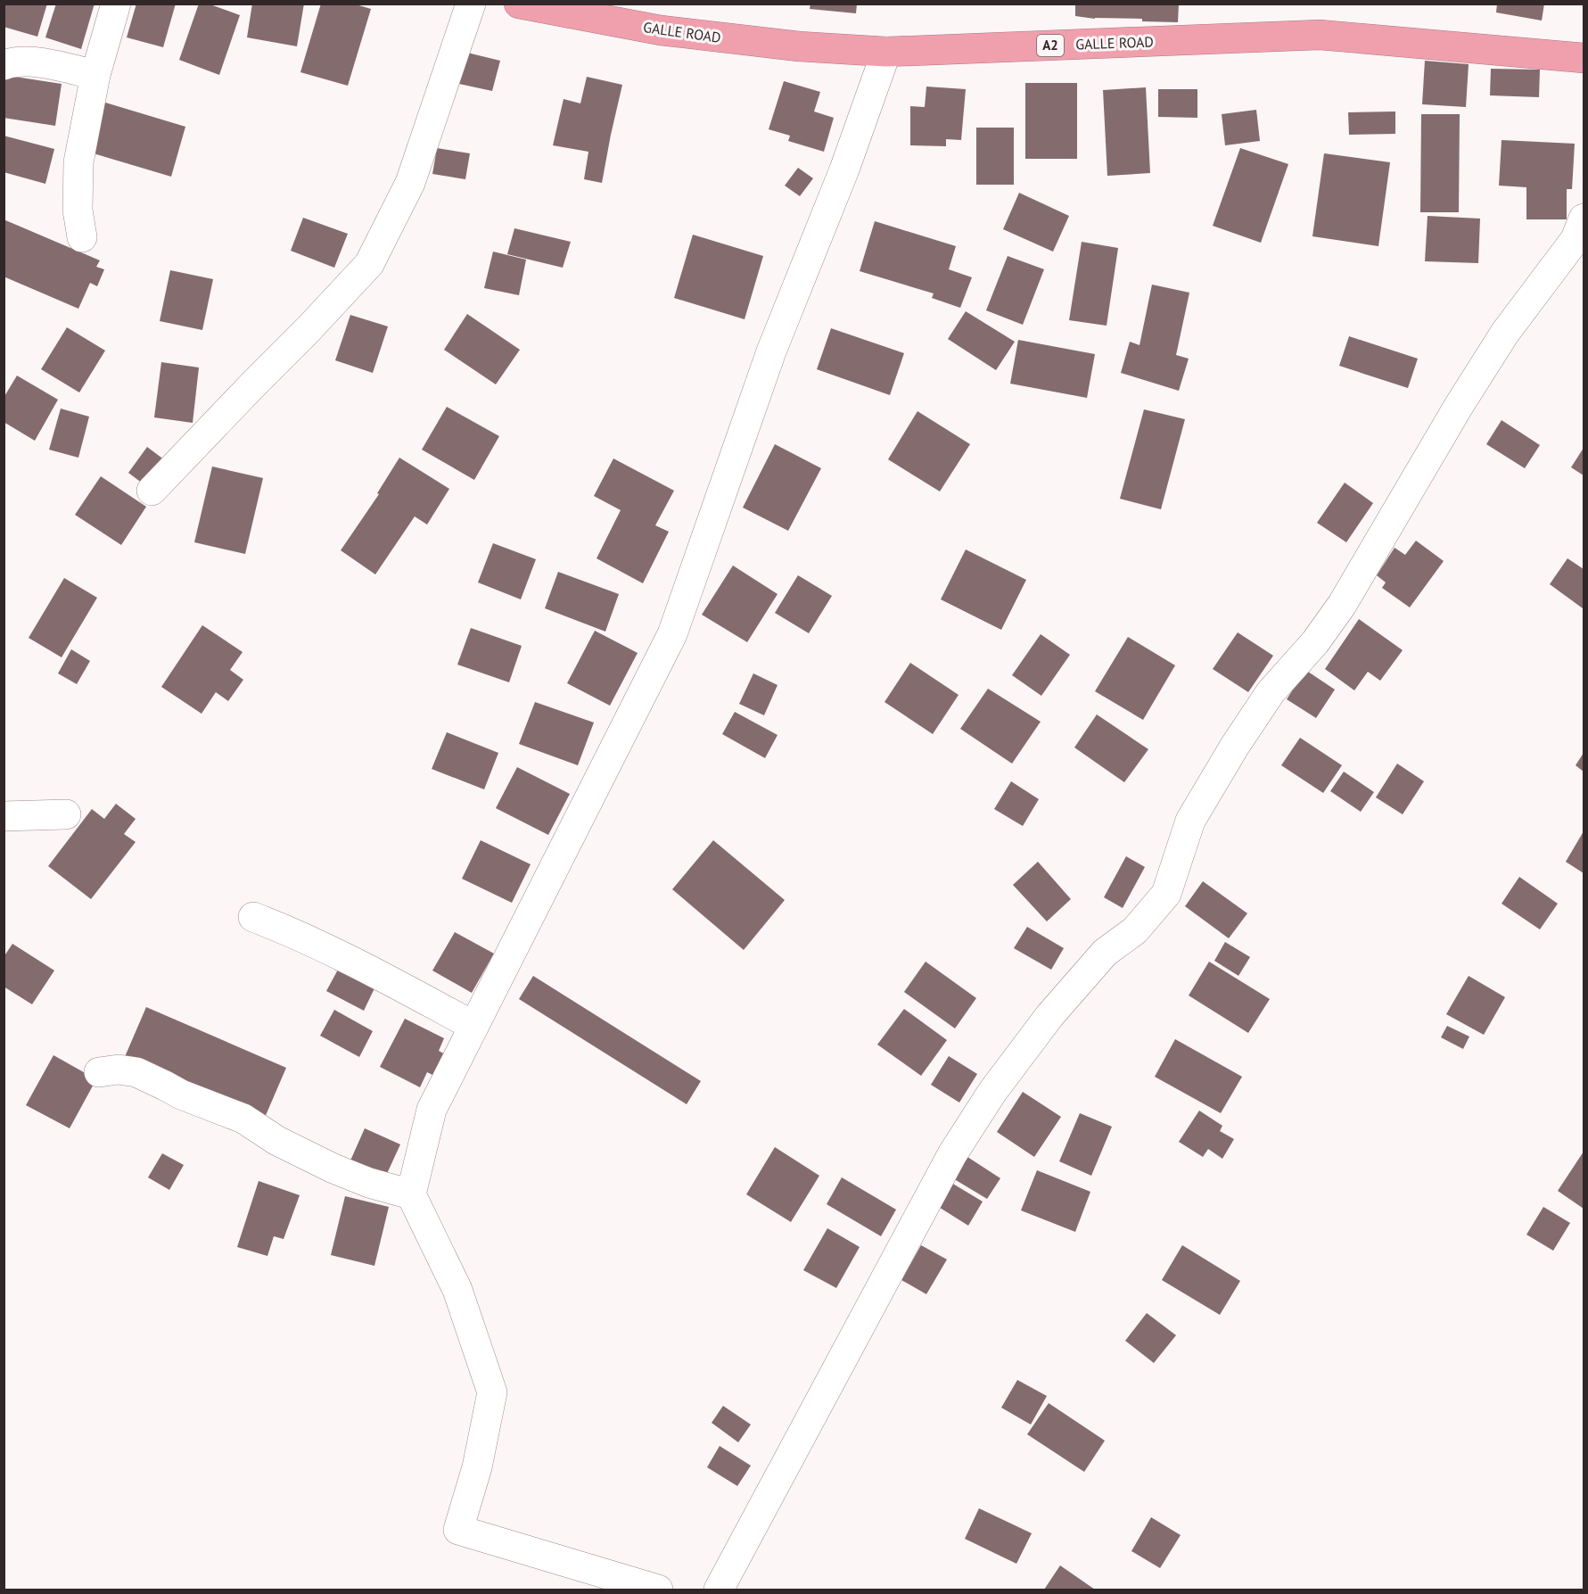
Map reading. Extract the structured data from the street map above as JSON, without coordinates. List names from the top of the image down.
{
  "streets": {
    "highway": ["GALLE ROAD", "A2"]
  }
}
